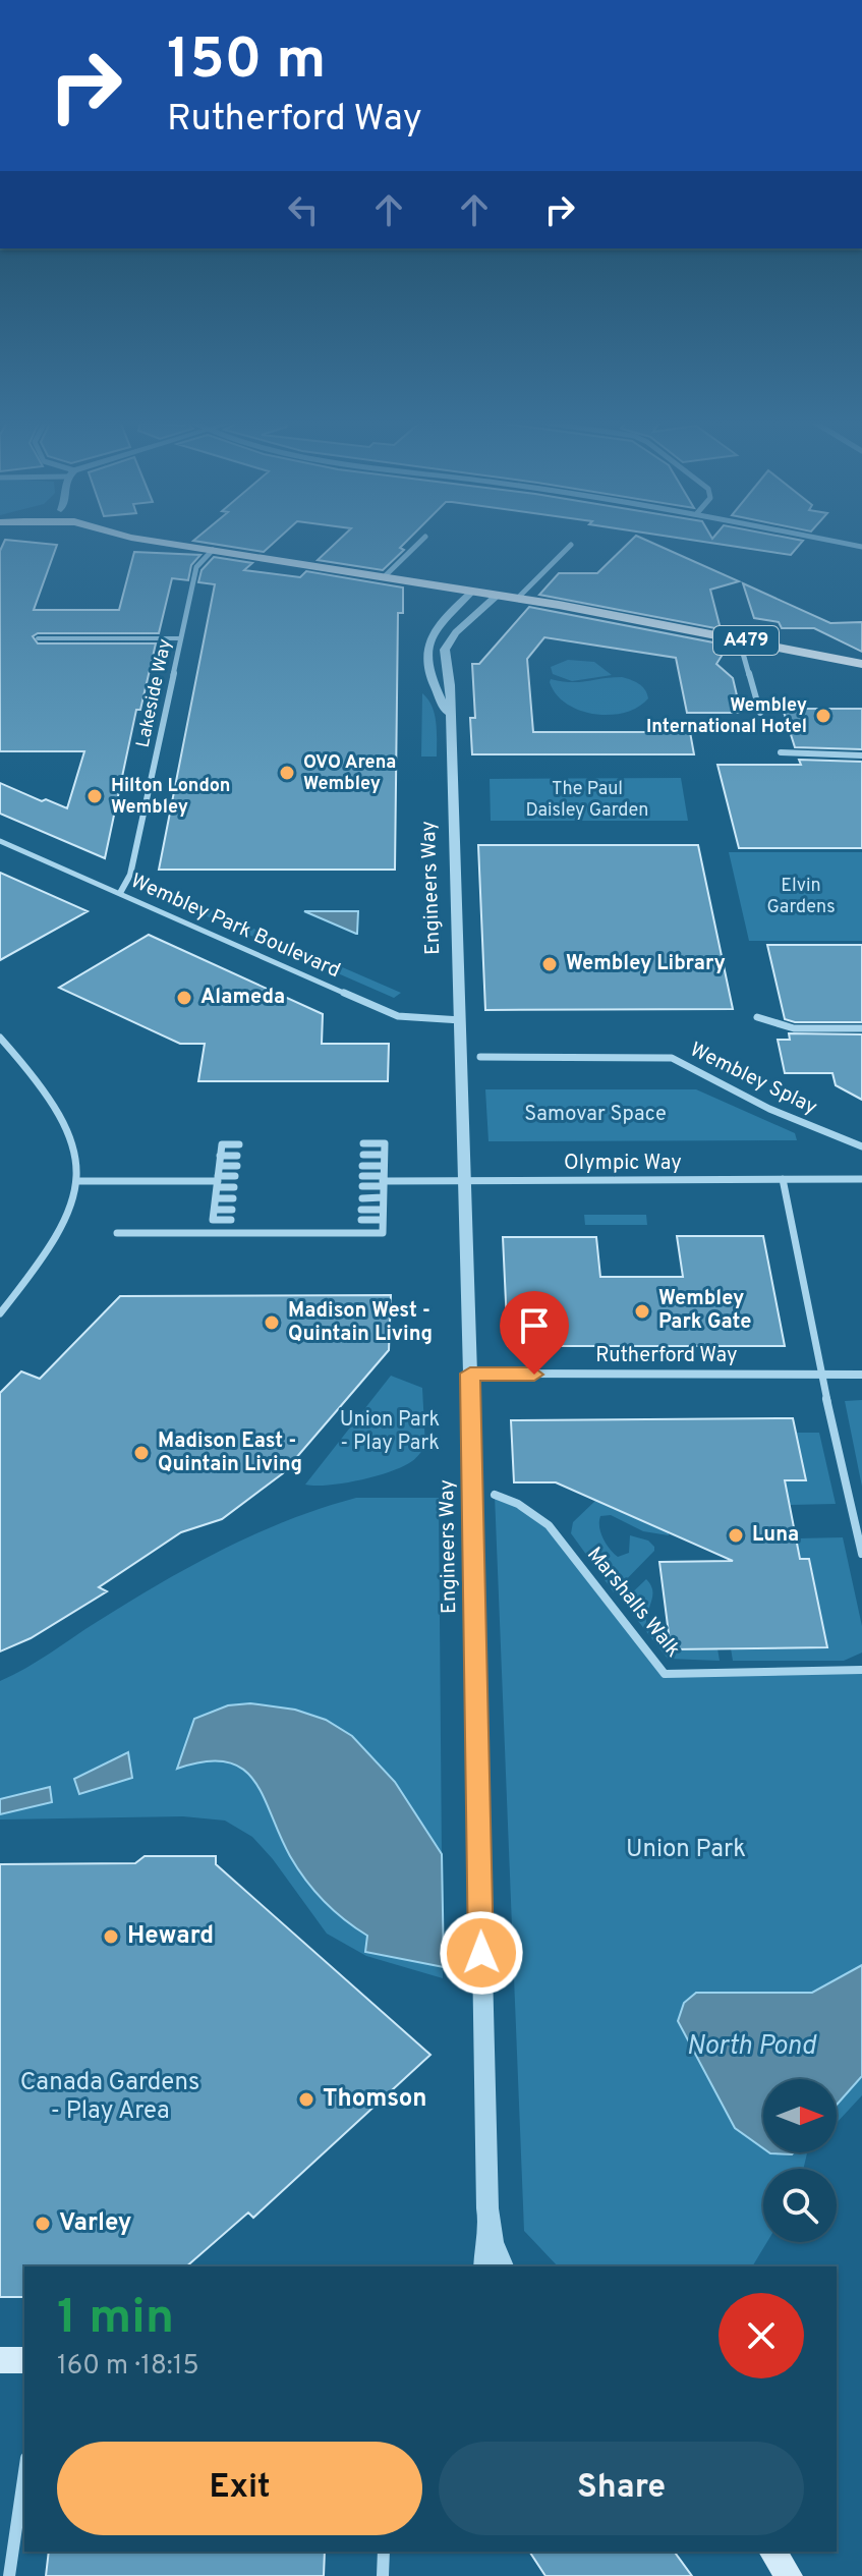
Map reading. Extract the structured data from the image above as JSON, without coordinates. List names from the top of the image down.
{
  "streets": {
    "main road": ["A479"],
    "street": [
      "Lakeside Way",
      "Engineers Way",
      "Wembley Park Boulevard",
      "Wembley Splay",
      "Olympic Way",
      "Rutherford Way",
      "Marshalls Walk"
    ]
  },
  "crossings": [
    ["A479", "Lakeside Way"],
    ["A479", "Engineers Way"],
    ["Lakeside Way", "Wembley Park Boulevard"],
    ["Engineers Way", "Wembley Park Boulevard"],
    ["Engineers Way", "Olympic Way"],
    ["Engineers Way", "Rutherford Way"]
  ],
  "water": ["North Pond"],
  "parks": [
    "The Paul Daisley Garden",
    "Elvin Gardens",
    "Samovar Space",
    "Union Park - Play Park",
    "Union Park",
    "Canada Gardens - Play Area"
  ],
  "places": [
    "Wembley International Hotel",
    "OVO Arena Wembley",
    "Hilton London Wembley",
    "Wembley Library",
    "Alameda",
    "Wembley Park Gate",
    "Madison West - Quintain Living",
    "Madison East - Quintain Living",
    "Luna",
    "Heward",
    "Thomson",
    "Varley"
  ],
  "north": "right",
  "page": {
    "turn": ["150 m", "Rutherford Way"],
    "heading": ["1 min", "160 m · 18:15"],
    "buttons": ["Exit", "Share"]
  }
}
